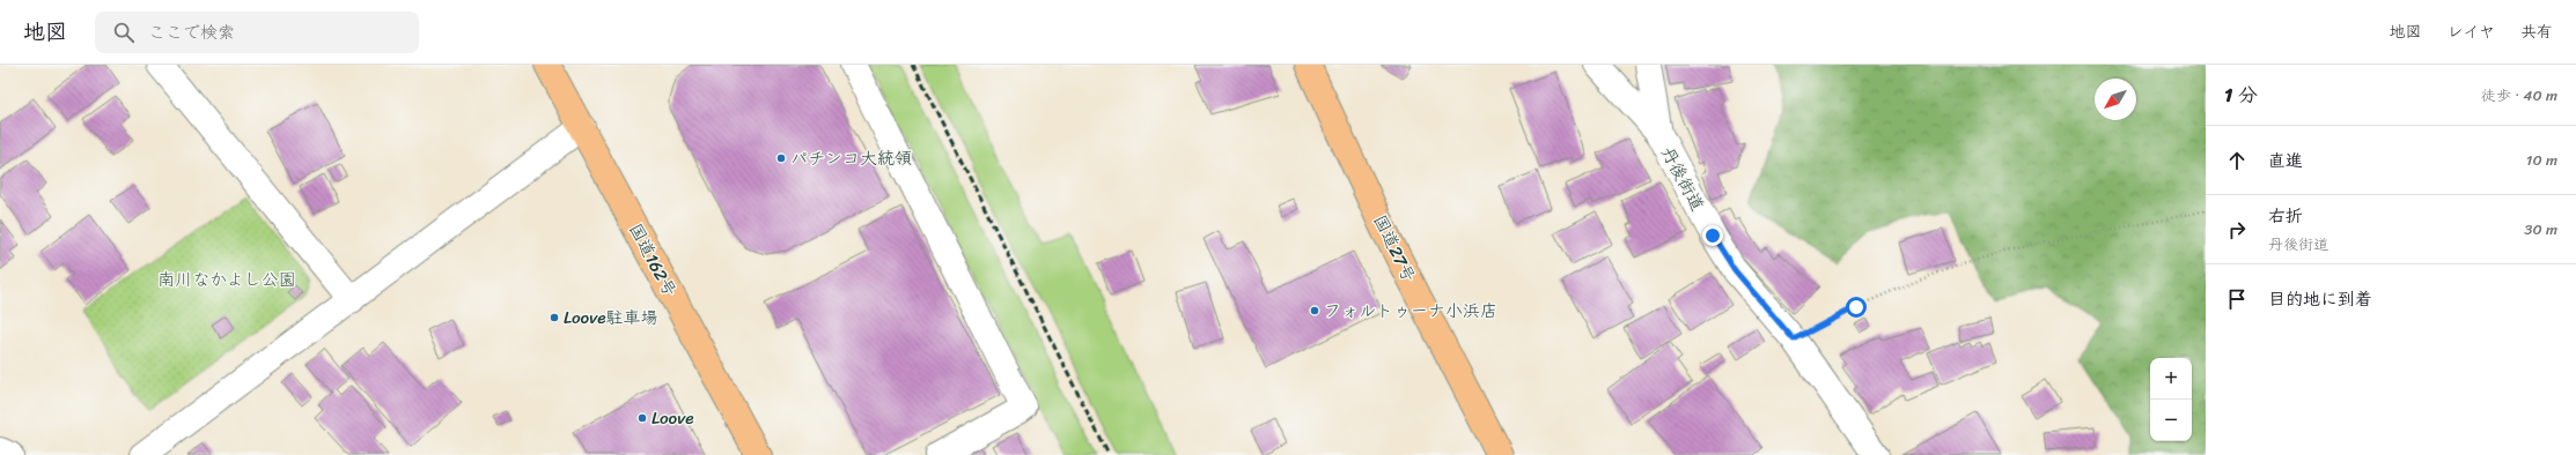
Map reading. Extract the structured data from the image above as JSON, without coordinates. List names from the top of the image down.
{
  "streets": {
    "highway": ["国道27号", "国道162号"],
    "street": ["丹後街道"]
  },
  "parks": ["南川なかよし公園"],
  "places": [
    "パチンコ大統領",
    "フォルトゥーナ小浜店",
    "Loove駐車場",
    "Loove"
  ],
  "north": "bottom left",
  "page": {
    "header": "地図",
    "search": "ここで検索",
    "nav": ["地図", "レイヤ", "共有"],
    "heading": ["1 分", "徒歩 · 40 m"],
    "list": [
      ["直進", "10 m"],
      ["右折", "丹後街道", "30 m"],
      "目的地に到着"
    ],
    "map_buttons": ["+", "−"]
  }
}
